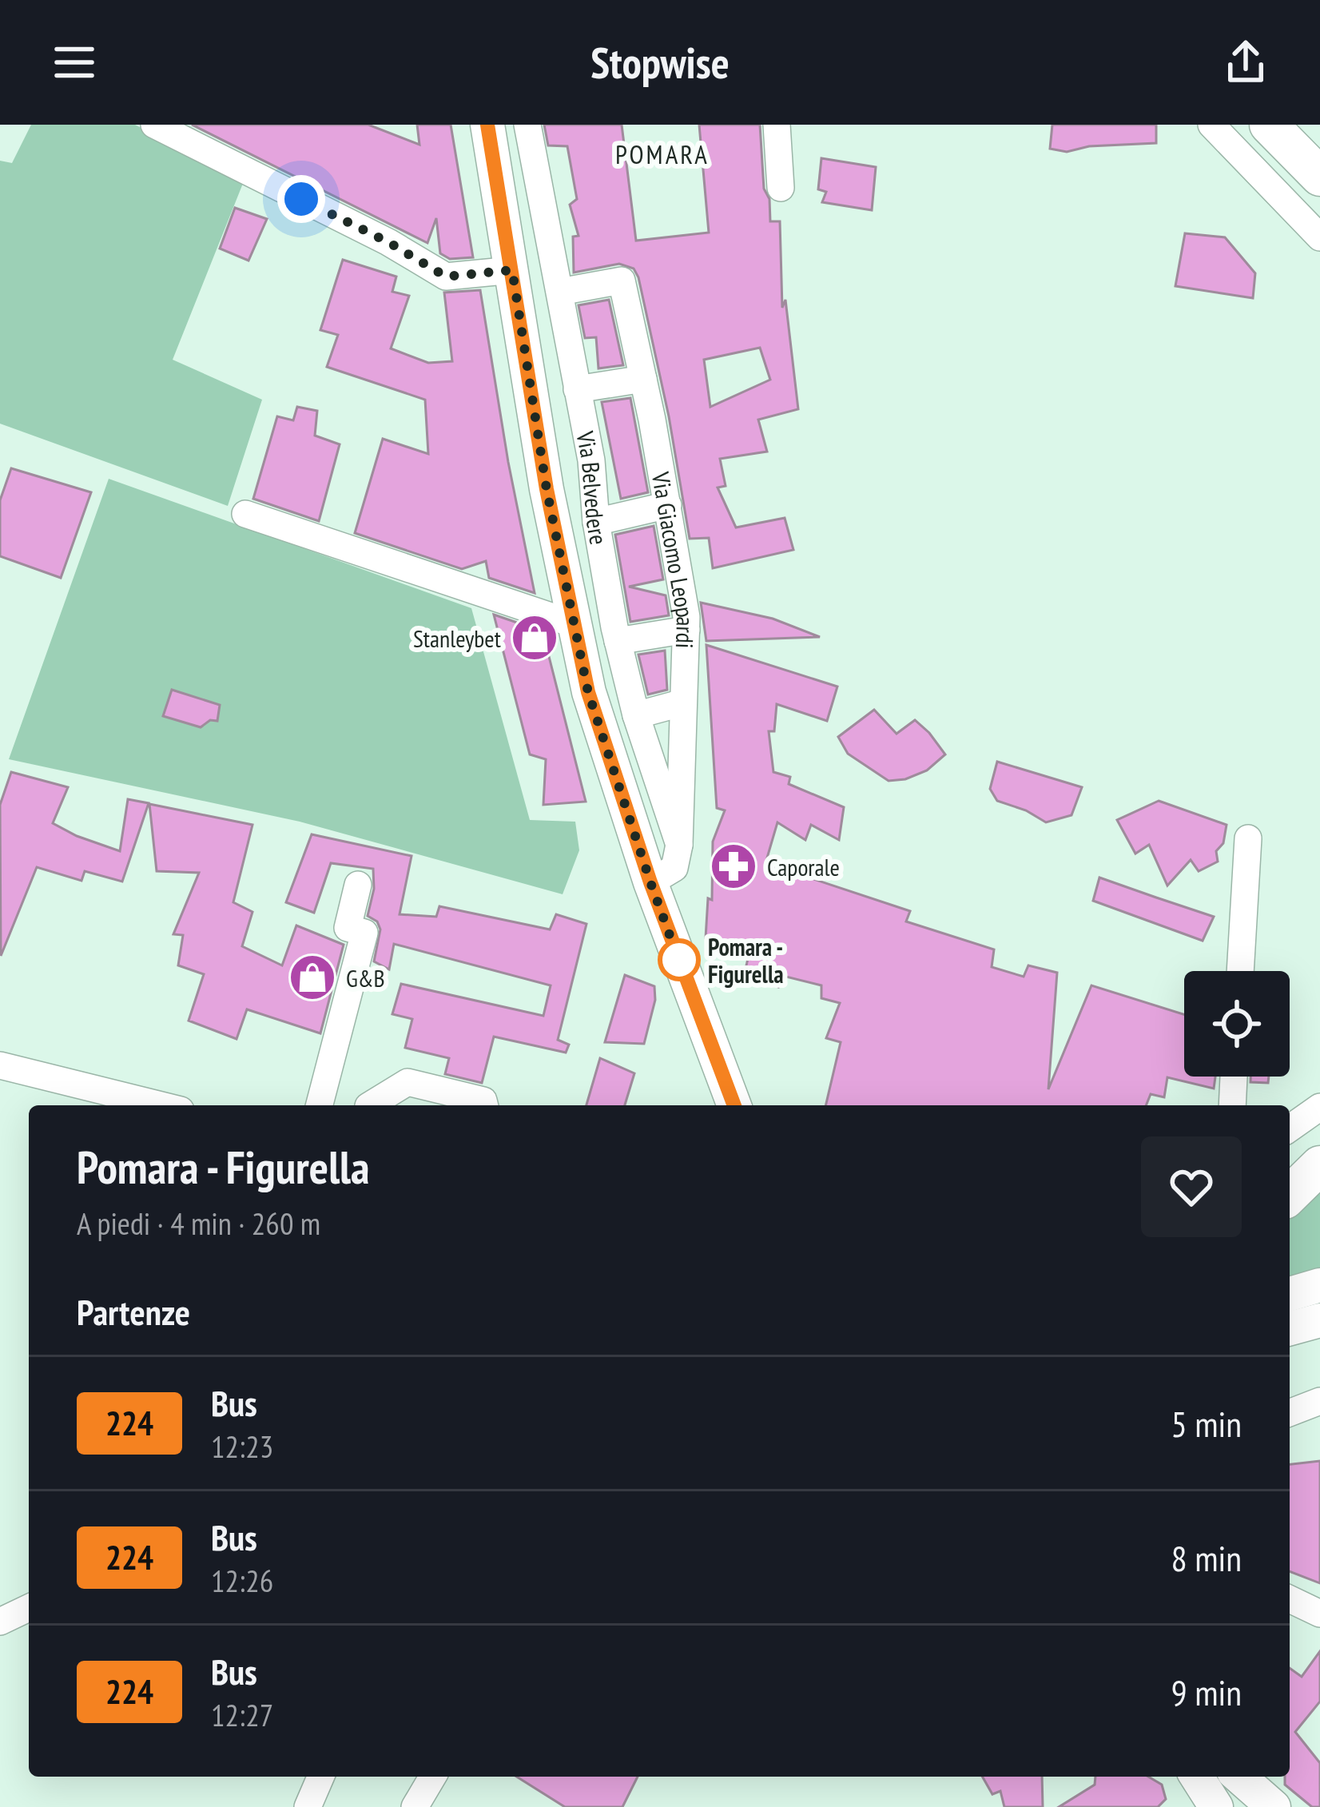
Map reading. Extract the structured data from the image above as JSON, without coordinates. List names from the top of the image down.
{
  "streets": {
    "street": ["Via Belvedere", "Via Giacomo Leopardi"]
  },
  "crossings": [
    ["Via Belvedere", "Via Giacomo Leopardi"]
  ],
  "districts": ["POMARA"],
  "places": {
    "shop": ["Stanleybet", "G&B"],
    "pharmacy": ["Caporale"],
    "other": ["Pomara - Figurella"]
  },
  "lines": ["bus line 224"],
  "page": {
    "header": "Stopwise",
    "heading": [
      ["Pomara - Figurella", "A piedi · 4 min · 260 m"],
      "Partenze"
    ],
    "list": [
      {
        "mark": "224",
        "name": "Bus",
        "note": "12:23",
        "value": "5 min"
      },
      {
        "mark": "224",
        "name": "Bus",
        "note": "12:26",
        "value": "8 min"
      },
      {
        "mark": "224",
        "name": "Bus",
        "note": "12:27",
        "value": "9 min"
      }
    ]
  }
}
